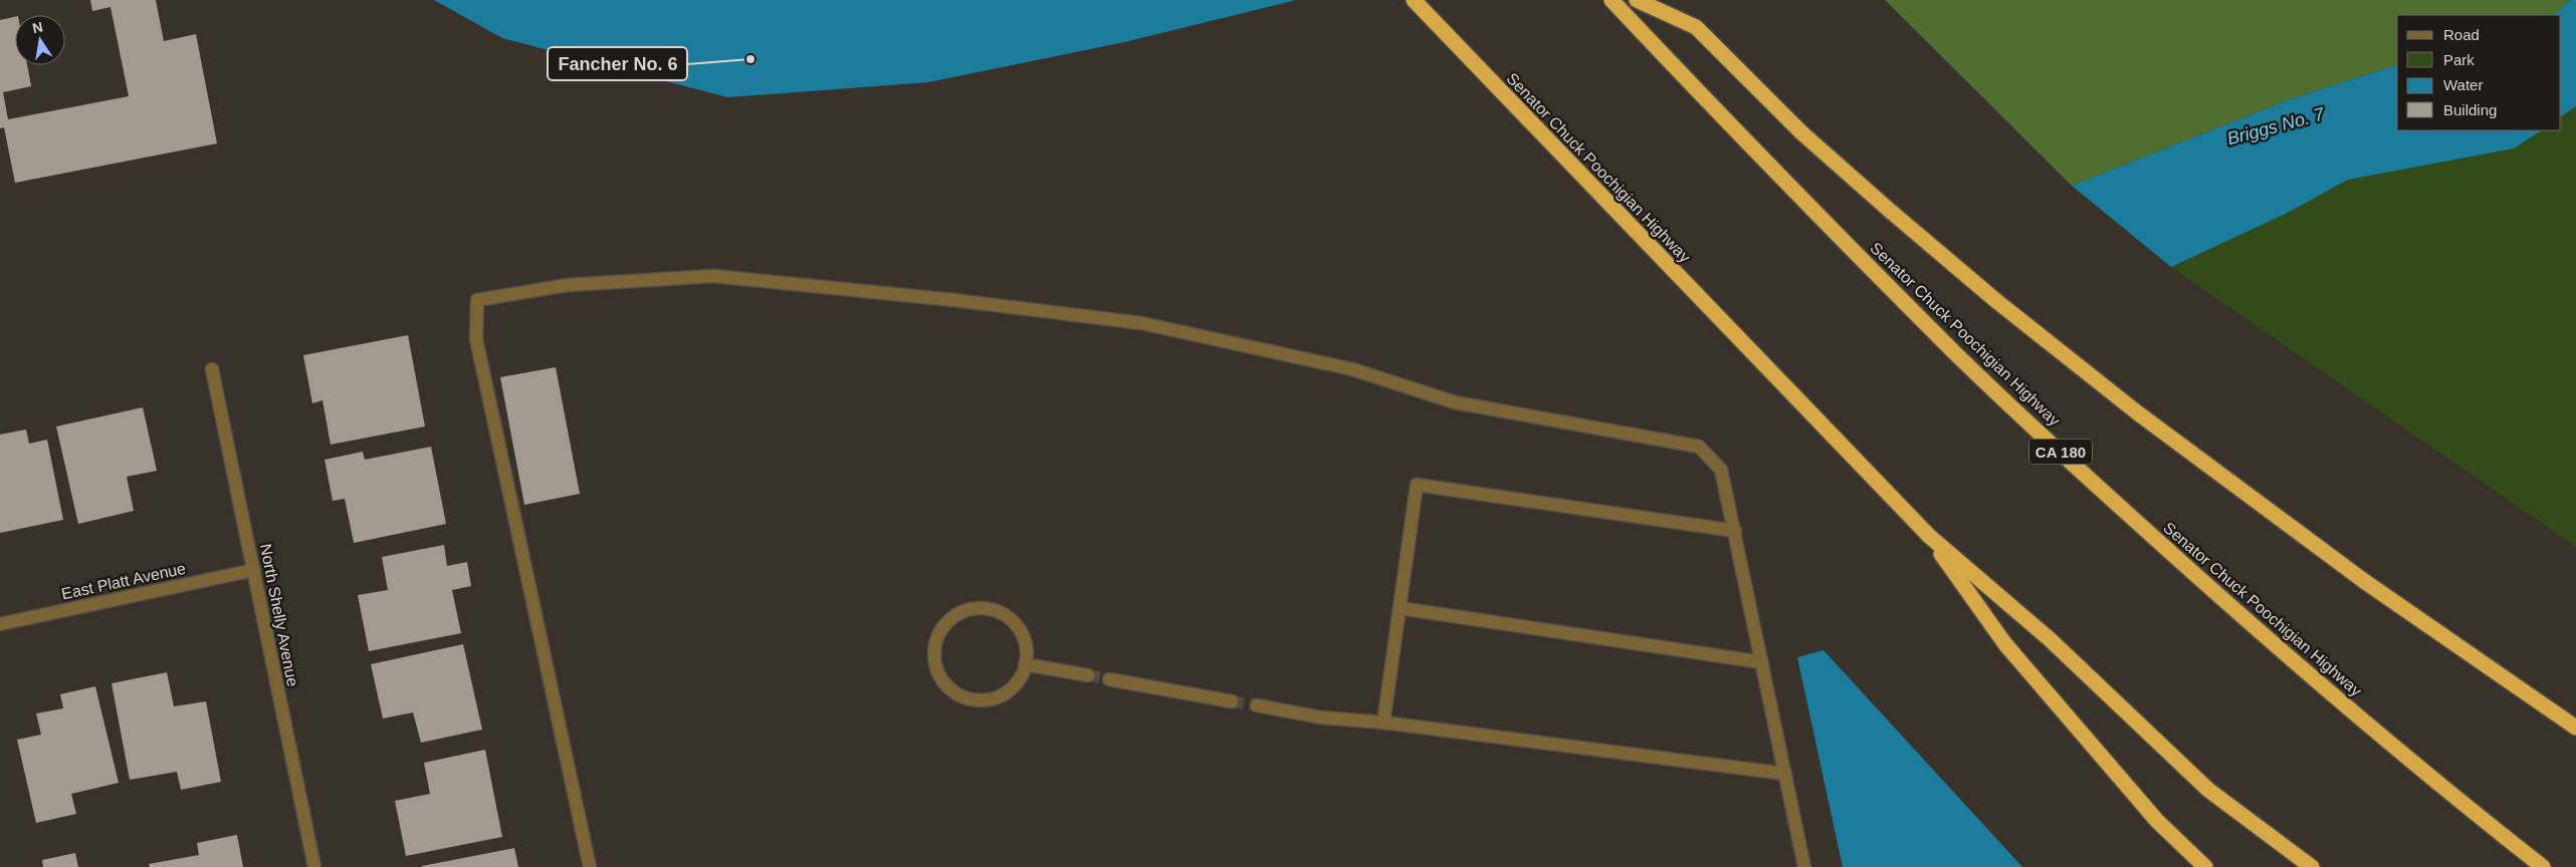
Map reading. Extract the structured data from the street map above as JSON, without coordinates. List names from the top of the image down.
{
  "streets": {
    "highway": ["Senator Chuck Poochigian Highway", "CA 180"],
    "street": ["East Platt Avenue", "North Shelly Avenue"]
  },
  "crossings": [
    ["East Platt Avenue", "North Shelly Avenue"]
  ],
  "water": ["Briggs No. 7"],
  "places": ["Fancher No. 6"],
  "legend": [
    "Road",
    "Park",
    "Water",
    "Building"
  ],
  "north": "top"
}
